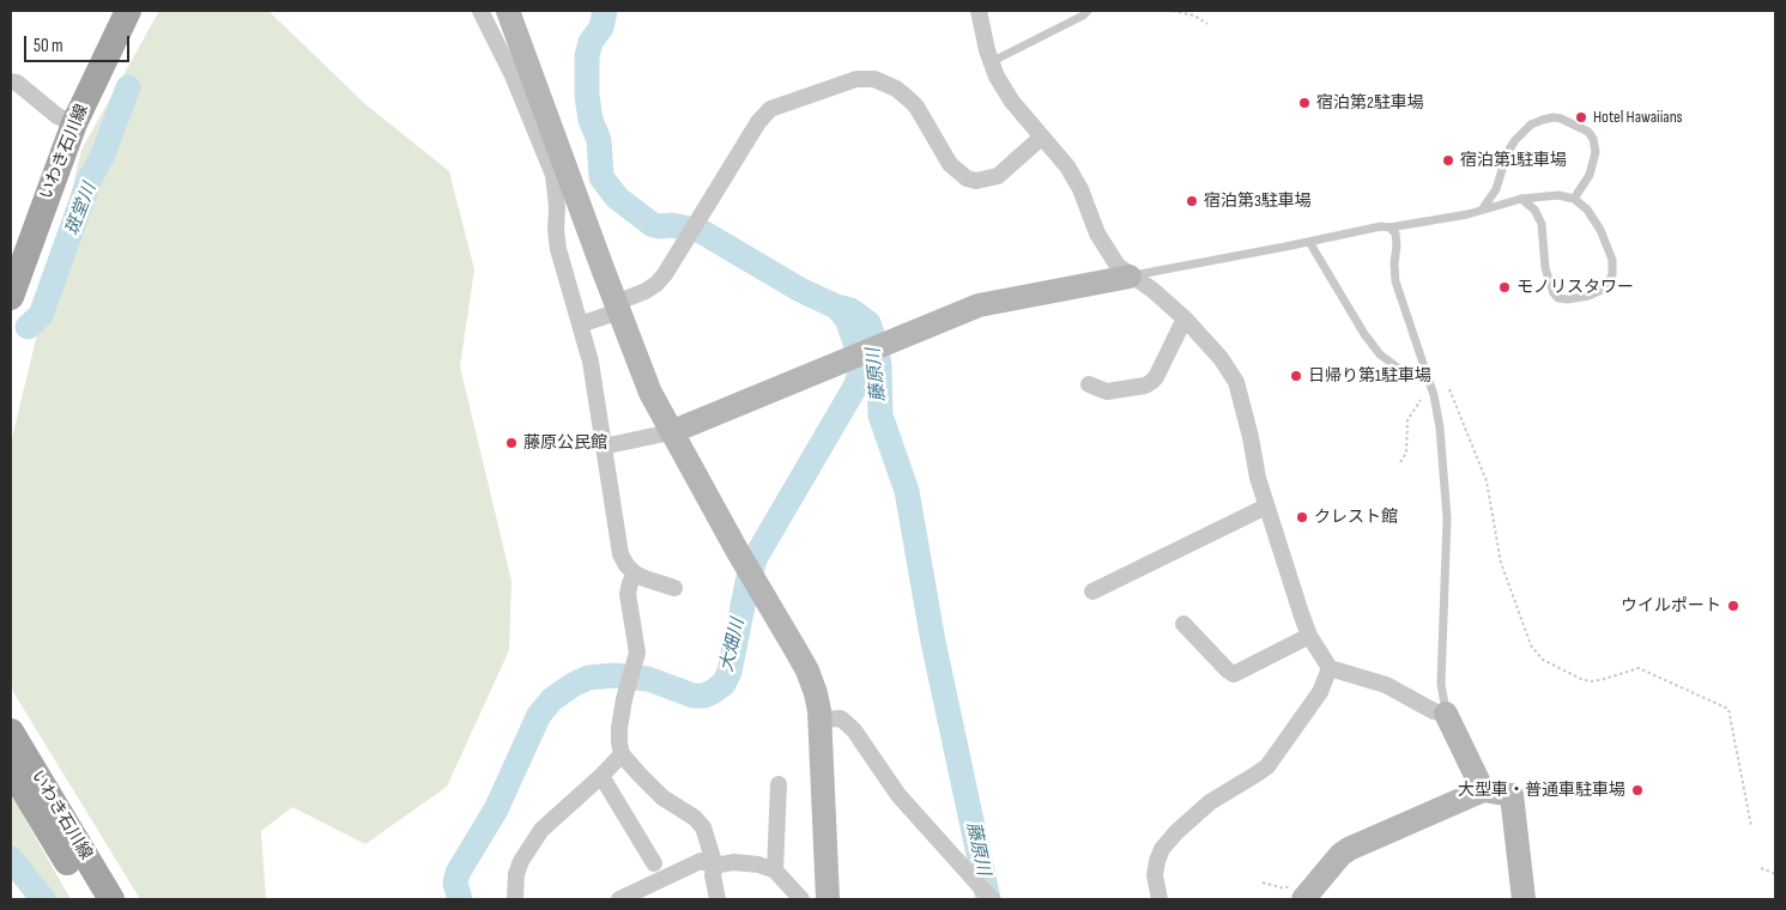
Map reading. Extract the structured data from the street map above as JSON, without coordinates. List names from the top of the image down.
{
  "streets": {
    "main road": ["いわき石川線"]
  },
  "water": ["斑堂川", "藤原川", "大畑川"],
  "places": [
    "宿泊第2駐車場",
    "Hotel Hawaiians",
    "宿泊第1駐車場",
    "宿泊第3駐車場",
    "モノリスタワー",
    "日帰り第1駐車場",
    "藤原公民館",
    "クレスト館",
    "ウイルポート",
    "大型車・普通車駐車場"
  ],
  "scale_bar": "50 m"
}
